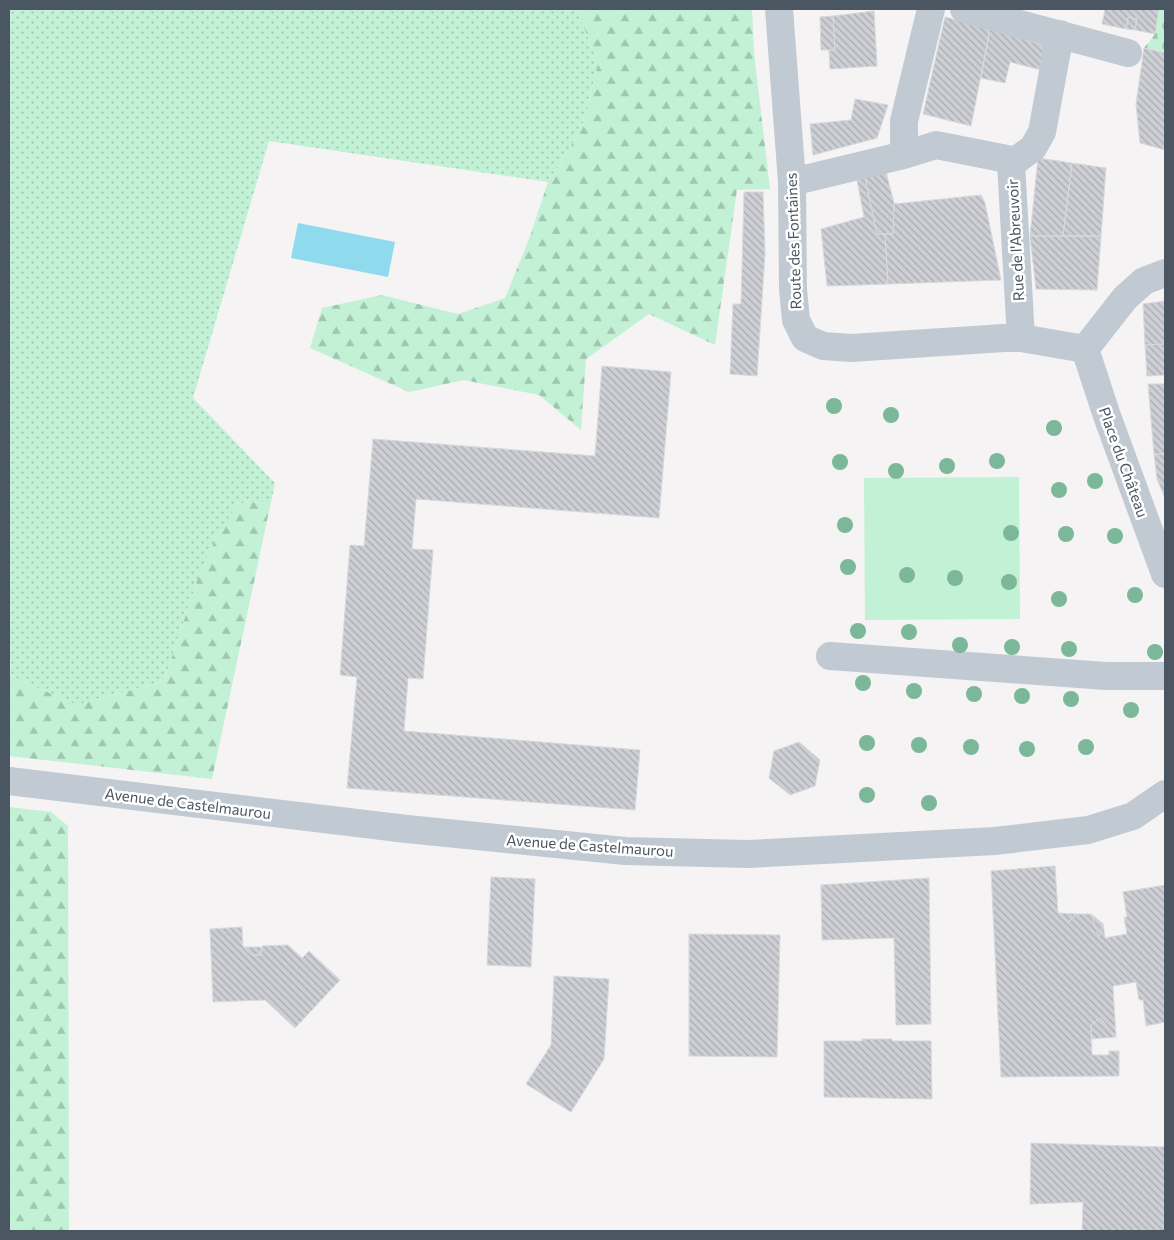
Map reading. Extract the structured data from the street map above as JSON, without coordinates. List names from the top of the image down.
{
  "streets": {
    "street": [
      "Rue de l'Abreuvoir",
      "Route des Fontaines",
      "Place du Château",
      "Avenue de Castelmaurou"
    ]
  },
  "crossings": [
    ["Rue de l'Abreuvoir", "Route des Fontaines"],
    ["Route des Fontaines", "Place du Château"]
  ]
}
